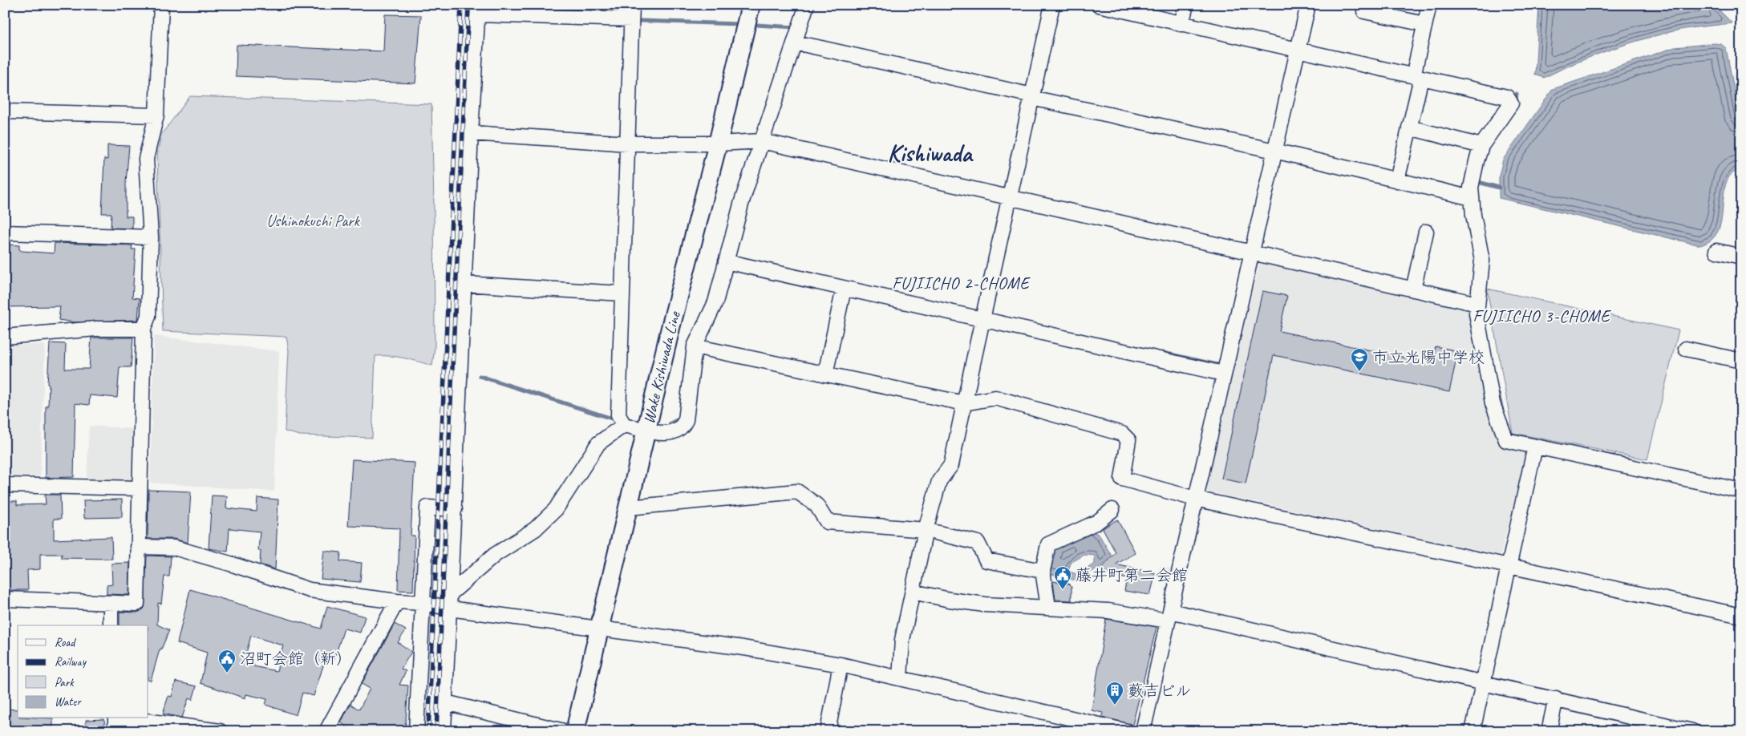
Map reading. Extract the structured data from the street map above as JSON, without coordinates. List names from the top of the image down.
{
  "streets": {
    "main road": ["Wake Kishiwada Line"]
  },
  "districts": ["Kishiwada", "FUJIICHO 2-CHOME", "FUJIICHO 3-CHOME"],
  "parks": ["Ushinokuchi Park"],
  "places": {
    "school or university": ["市立光陽中学校"],
    "public building": ["藤井町第二会館", "沼町会館（新）"],
    "building": ["藪吉ビル"]
  },
  "legend": [
    "Road",
    "Railway",
    "Park",
    "Water"
  ]
}
